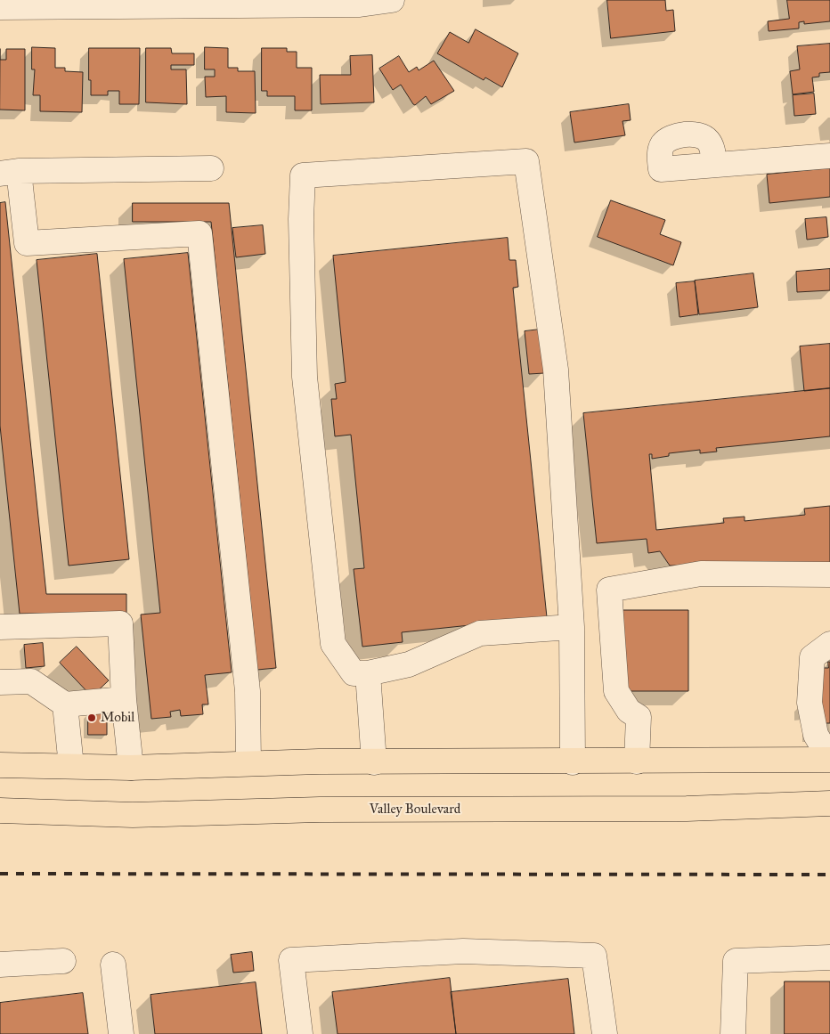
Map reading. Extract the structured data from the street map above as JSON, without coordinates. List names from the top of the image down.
{
  "streets": {
    "main road": ["Valley Boulevard"]
  },
  "places": ["Mobil"]
}
